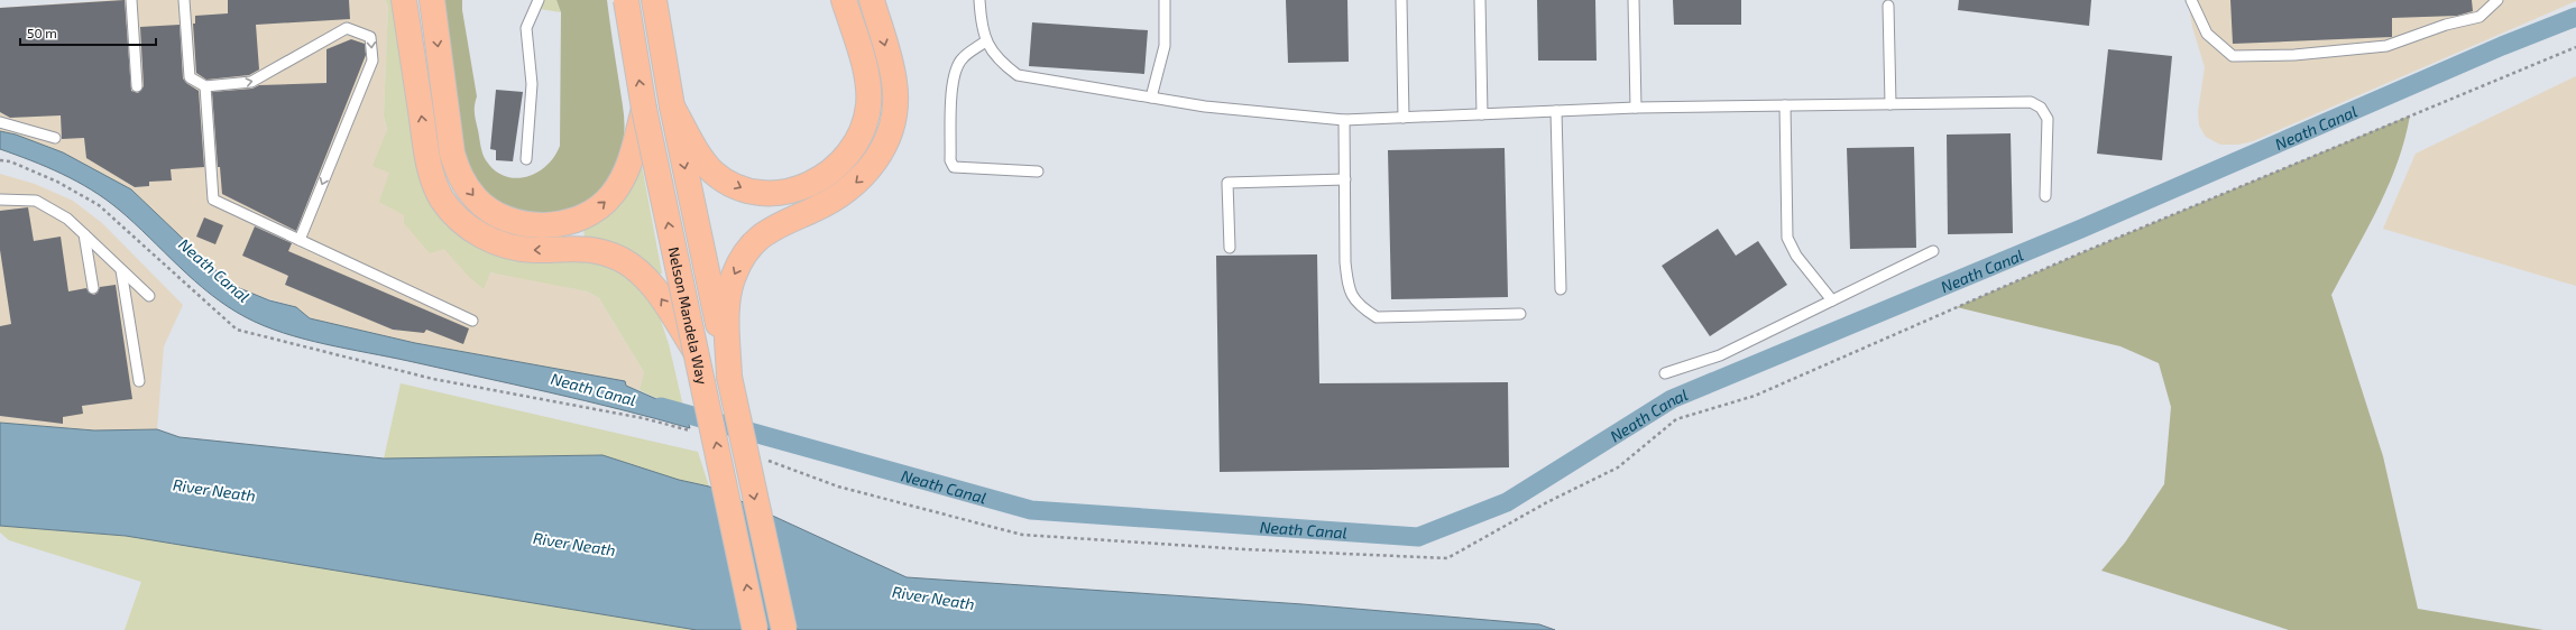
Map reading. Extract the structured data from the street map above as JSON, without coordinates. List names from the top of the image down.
{
  "streets": {
    "main road": ["Nelson Mandela Way"]
  },
  "water": ["Neath Canal", "River Neath"],
  "scale_bar": "50 m"
}
